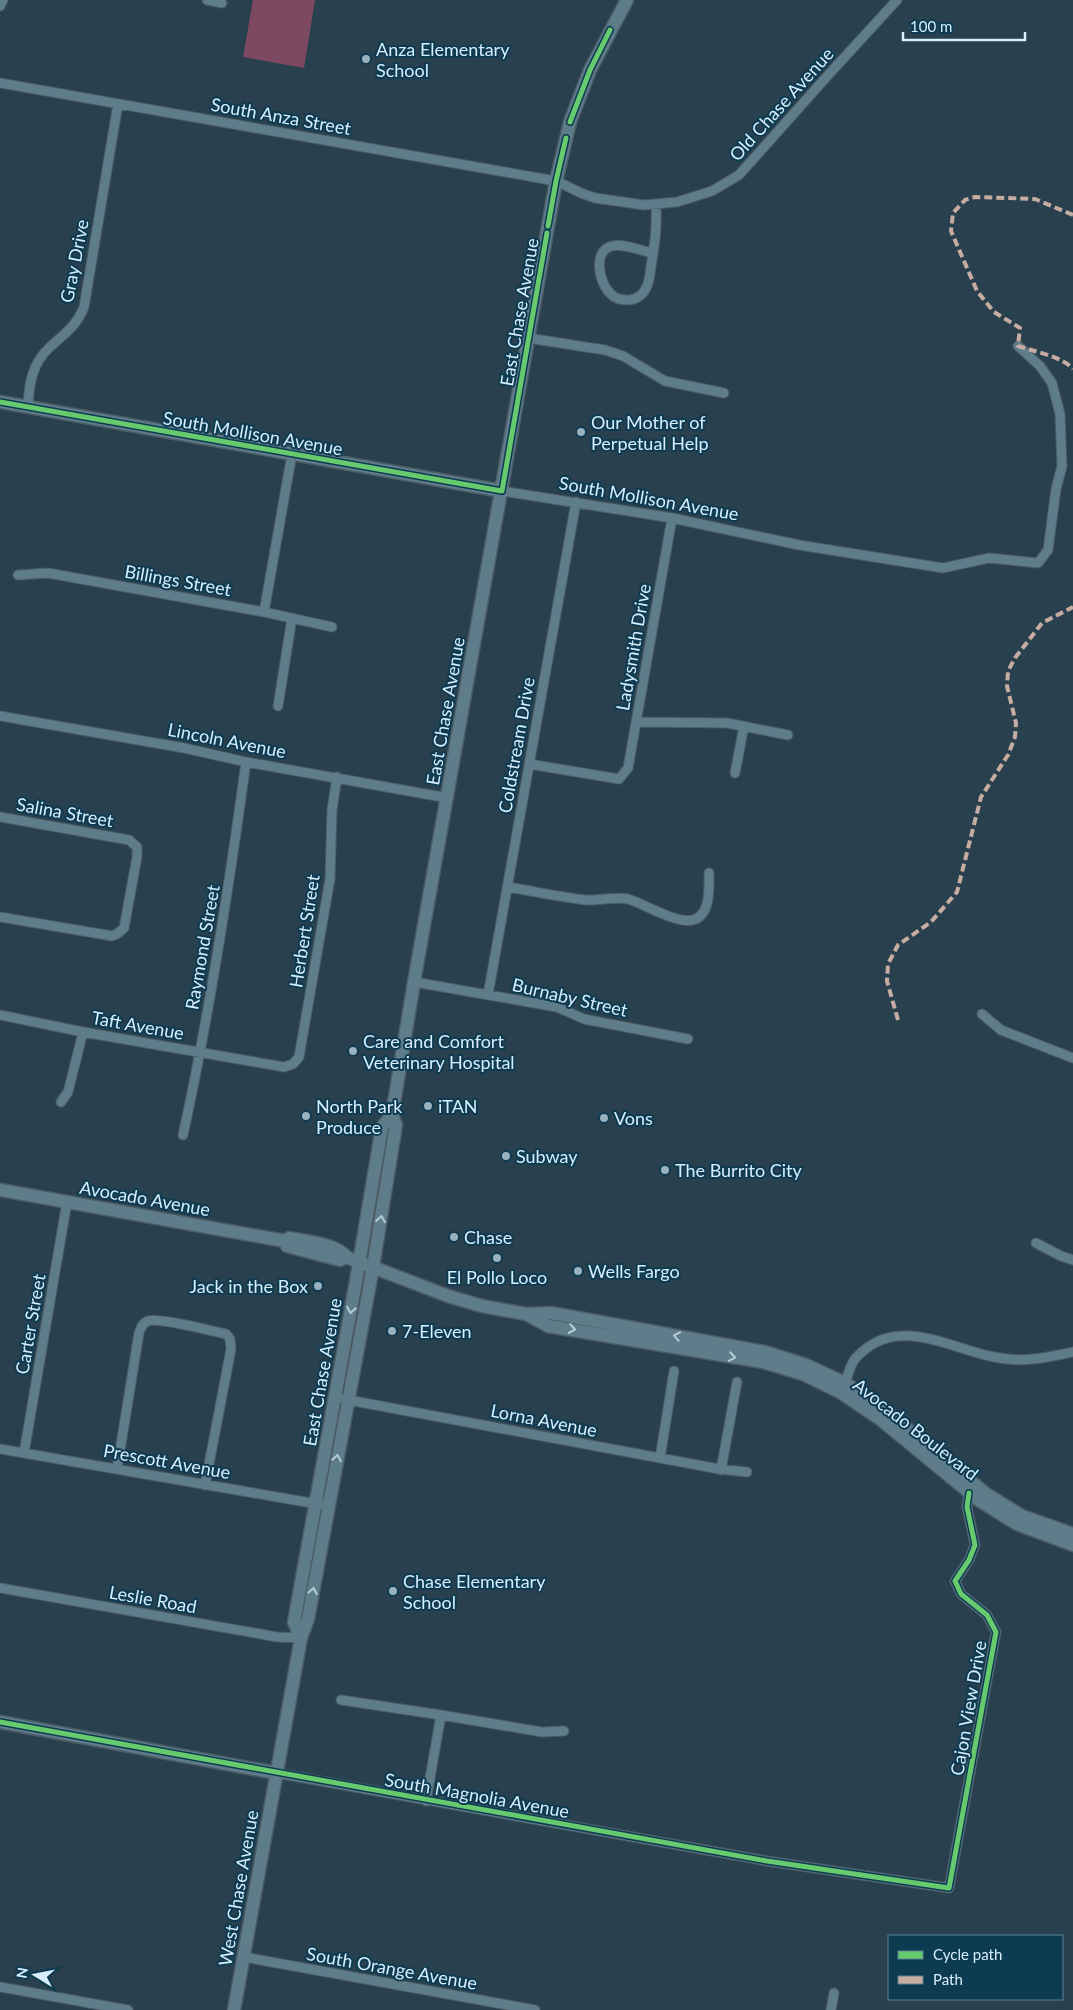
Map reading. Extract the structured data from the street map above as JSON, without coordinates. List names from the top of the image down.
{
  "streets": {
    "main road": [
      "East Chase Avenue",
      "South Mollison Avenue",
      "Avocado Avenue",
      "Avocado Boulevard",
      "South Magnolia Avenue",
      "West Chase Avenue"
    ],
    "street": [
      "Old Chase Avenue",
      "South Anza Street",
      "Gray Drive",
      "Billings Street",
      "Ladysmith Drive",
      "Lincoln Avenue",
      "Coldstream Drive",
      "Salina Street",
      "Herbert Street",
      "Raymond Street",
      "Burnaby Street",
      "Taft Avenue",
      "Carter Street",
      "Lorna Avenue",
      "Prescott Avenue",
      "Leslie Road",
      "Cajon View Drive",
      "South Orange Avenue"
    ]
  },
  "crossings": [
    ["Old Chase Avenue", "South Anza Street"],
    ["Old Chase Avenue", "East Chase Avenue"],
    ["South Anza Street", "Gray Drive"],
    ["South Anza Street", "East Chase Avenue"],
    ["Gray Drive", "South Mollison Avenue"],
    ["East Chase Avenue", "South Mollison Avenue"],
    ["East Chase Avenue", "Lincoln Avenue"],
    ["East Chase Avenue", "Burnaby Street"],
    ["East Chase Avenue", "Avocado Avenue"],
    ["East Chase Avenue", "Lorna Avenue"],
    ["East Chase Avenue", "Avocado Boulevard"],
    ["East Chase Avenue", "Prescott Avenue"],
    ["East Chase Avenue", "Leslie Road"],
    ["East Chase Avenue", "South Magnolia Avenue"],
    ["East Chase Avenue", "West Chase Avenue"],
    ["South Mollison Avenue", "Ladysmith Drive"],
    ["South Mollison Avenue", "Coldstream Drive"],
    ["Ladysmith Drive", "Coldstream Drive"],
    ["Lincoln Avenue", "Herbert Street"],
    ["Lincoln Avenue", "Raymond Street"],
    ["Coldstream Drive", "Burnaby Street"],
    ["Herbert Street", "Taft Avenue"],
    ["Raymond Street", "Taft Avenue"],
    ["Avocado Avenue", "Carter Street"],
    ["Avocado Avenue", "Avocado Boulevard"],
    ["Carter Street", "Prescott Avenue"],
    ["Avocado Boulevard", "Cajon View Drive"],
    ["Cajon View Drive", "South Magnolia Avenue"],
    ["South Magnolia Avenue", "West Chase Avenue"],
    ["West Chase Avenue", "South Orange Avenue"]
  ],
  "places": [
    "Anza Elementary School",
    "Our Mother of Perpetual Help",
    "Care and Comfort Veterinary Hospital",
    "iTAN",
    "North Park Produce",
    "Vons",
    "Subway",
    "The Burrito City",
    "Chase",
    "El Pollo Loco",
    "Wells Fargo",
    "Jack in the Box",
    "7-Eleven",
    "Chase Elementary School"
  ],
  "legend": ["Cycle path", "Path"],
  "scale_bar": "100 m",
  "north": "left"
}
